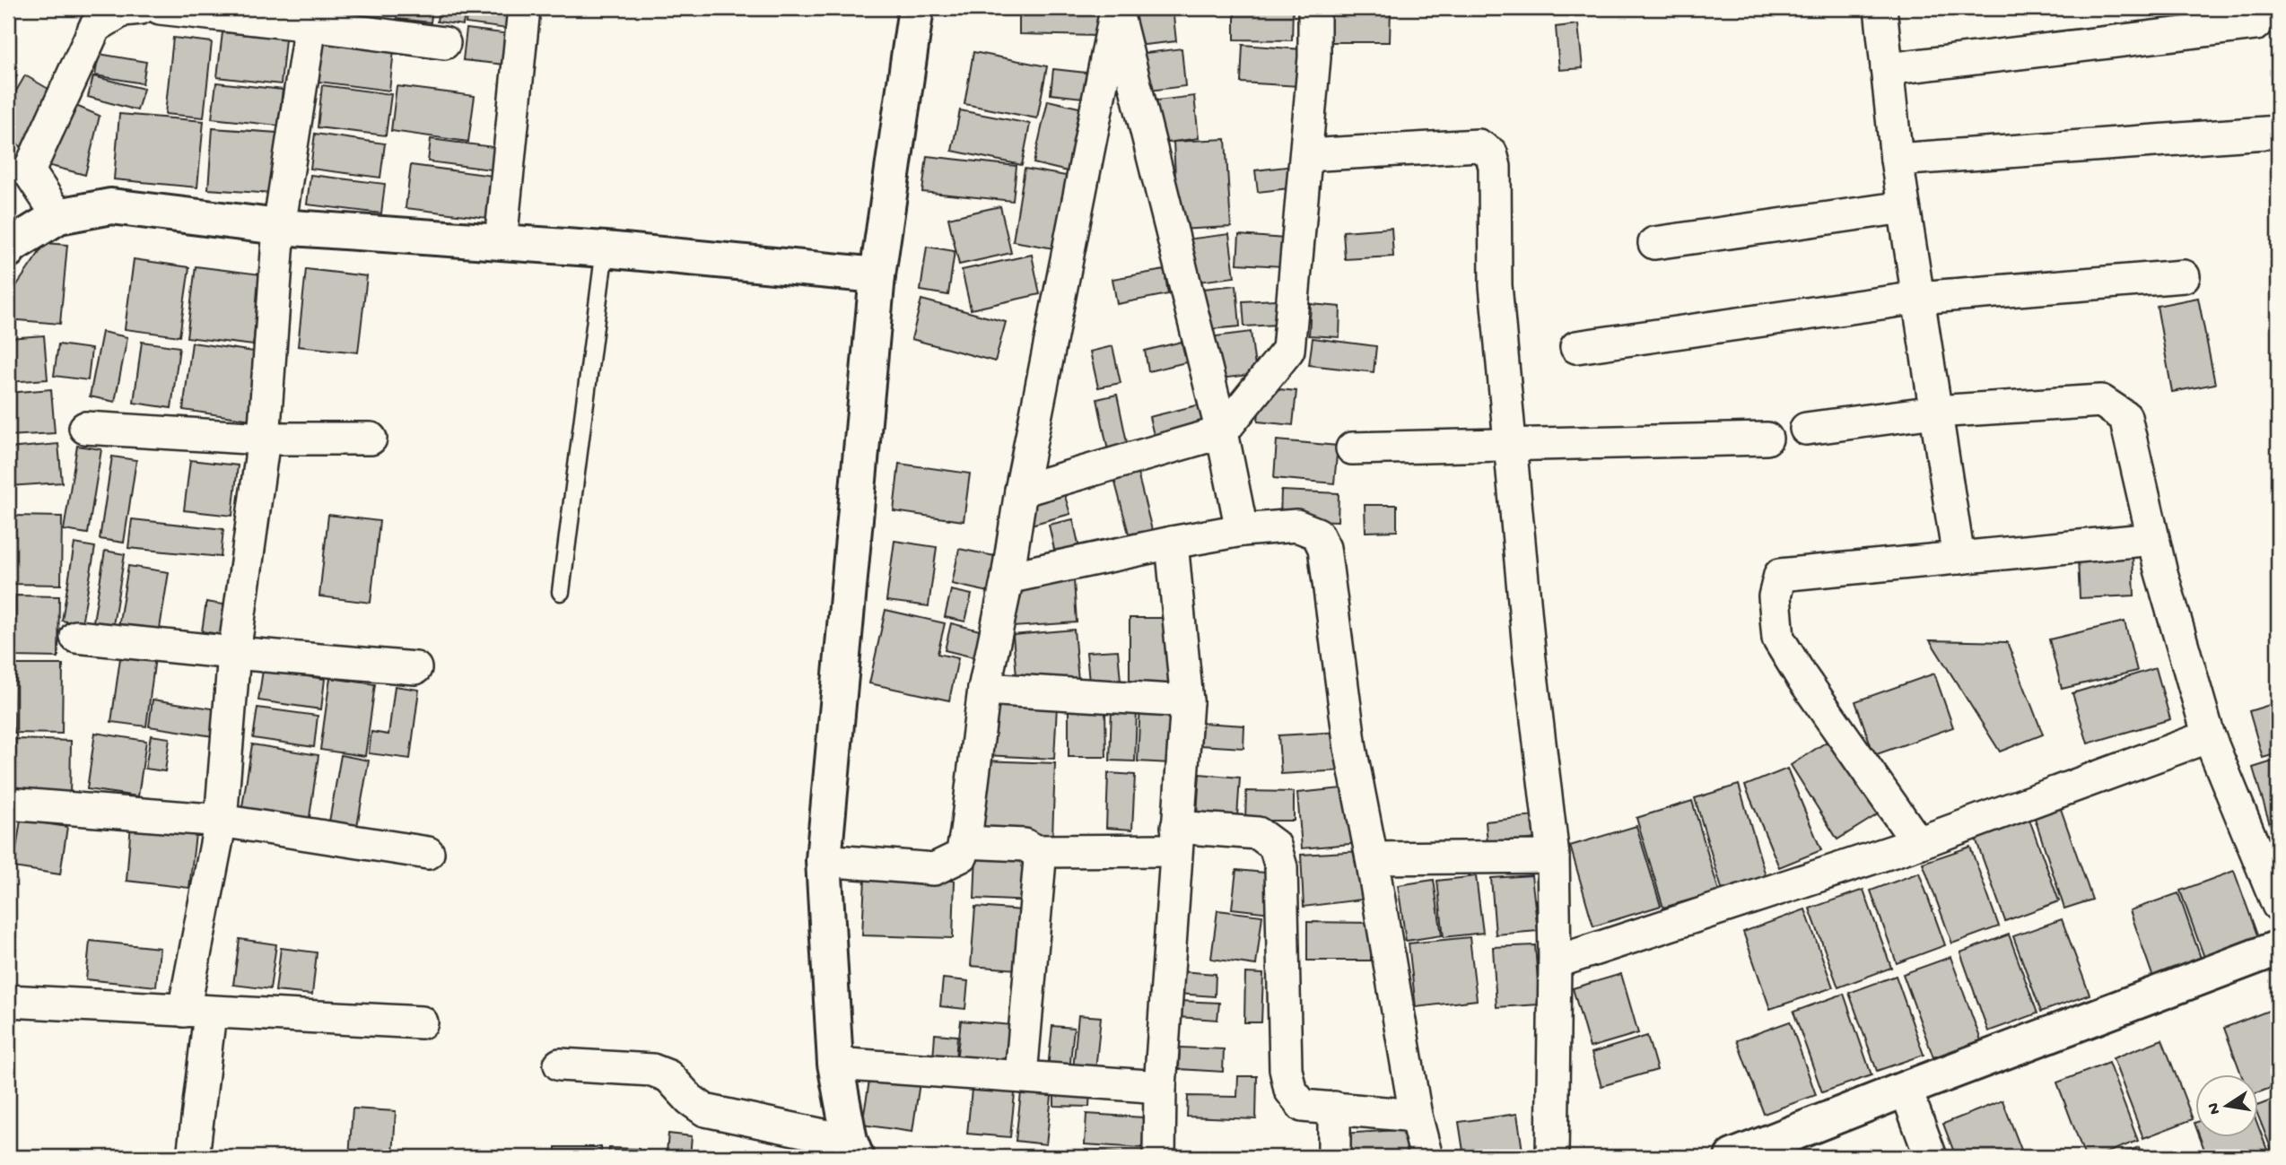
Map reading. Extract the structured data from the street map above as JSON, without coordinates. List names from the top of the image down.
{
  "north": "left"
}
